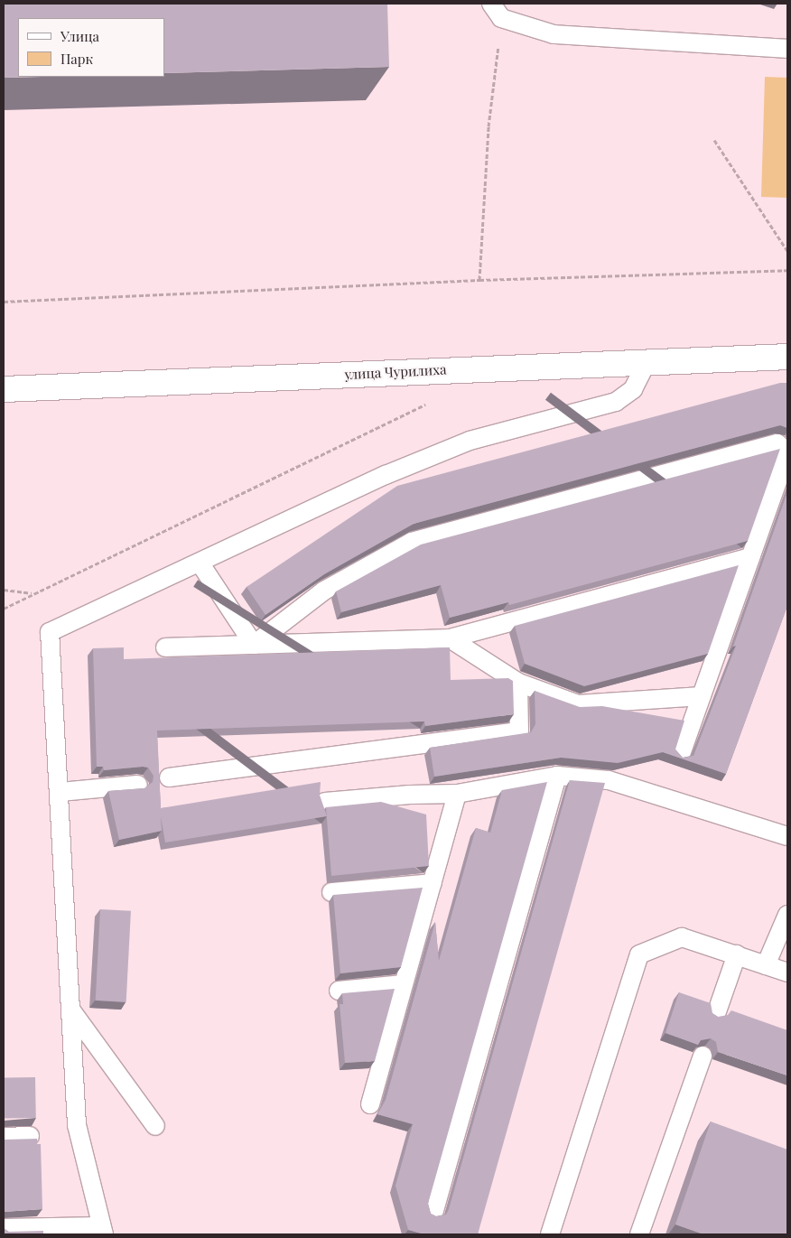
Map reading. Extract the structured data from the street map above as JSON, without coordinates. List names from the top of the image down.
{
  "streets": {
    "street": ["улица Чурилиха"]
  },
  "legend": ["Улица", "Парк"]
}
